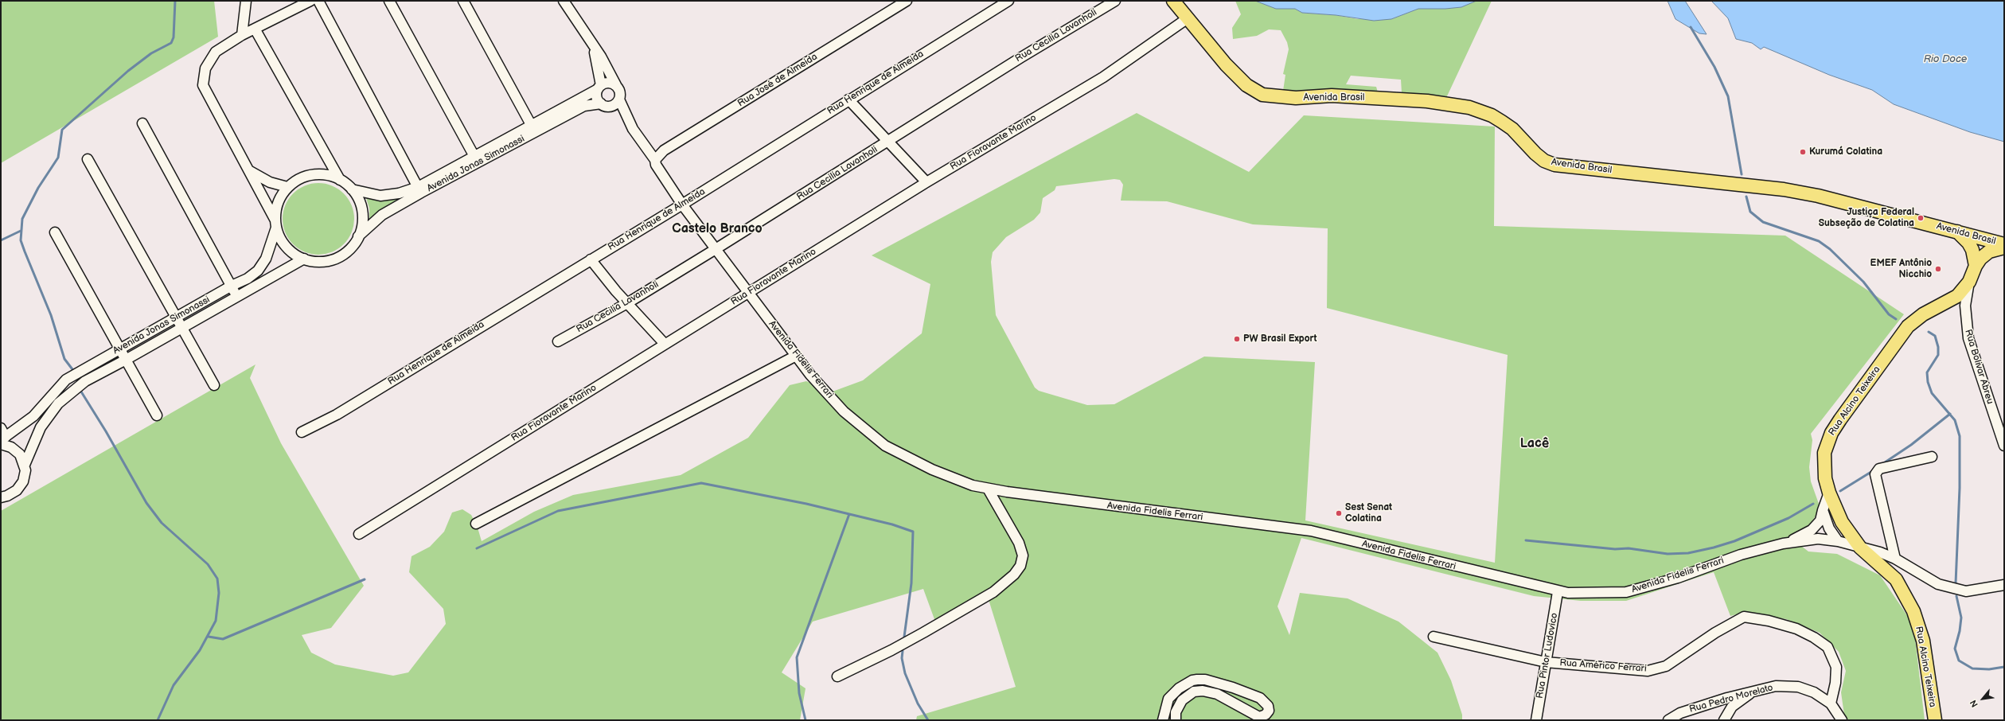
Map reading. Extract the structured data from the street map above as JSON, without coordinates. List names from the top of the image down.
{
  "streets": {
    "main road": ["Avenida Brasil", "Rua Bolivar Abreu", "Rua Alcino Teixeira"],
    "street": [
      "Rua Cecilia Lavanholi",
      "Rua José de Almeida",
      "Rua Henrique de Almeida",
      "Rua Fioravante Marino",
      "Avenida Jonas Simonassi",
      "Avenida Fidelis Ferrari",
      "Rua Pintor Ludovico",
      "Rua Américo Ferrari",
      "Rua Pedro Morelato"
    ]
  },
  "crossings": [
    ["Rua Cecilia Lavanholi", "Avenida Fidelis Ferrari"],
    ["Rua José de Almeida", "Avenida Fidelis Ferrari"],
    ["Rua Henrique de Almeida", "Avenida Fidelis Ferrari"],
    ["Avenida Brasil", "Rua Fioravante Marino"],
    ["Rua Fioravante Marino", "Avenida Fidelis Ferrari"],
    ["Avenida Jonas Simonassi", "Avenida Fidelis Ferrari"],
    ["Avenida Fidelis Ferrari", "Rua Alcino Teixeira"],
    ["Avenida Fidelis Ferrari", "Rua Pintor Ludovico"],
    ["Rua Bolivar Abreu", "Rua Alcino Teixeira"],
    ["Rua Pintor Ludovico", "Rua Américo Ferrari"],
    ["Rua Américo Ferrari", "Rua Pedro Morelato"]
  ],
  "districts": ["Castelo Branco", "Lacê"],
  "water": ["Rio Doce"],
  "places": [
    "Kurumá Colatina",
    "Justiça Federal Subseção de Colatina",
    "EMEF Antônio Nicchio",
    "PW Brasil Export",
    "Sest Senat Colatina"
  ],
  "north": "bottom left"
}
